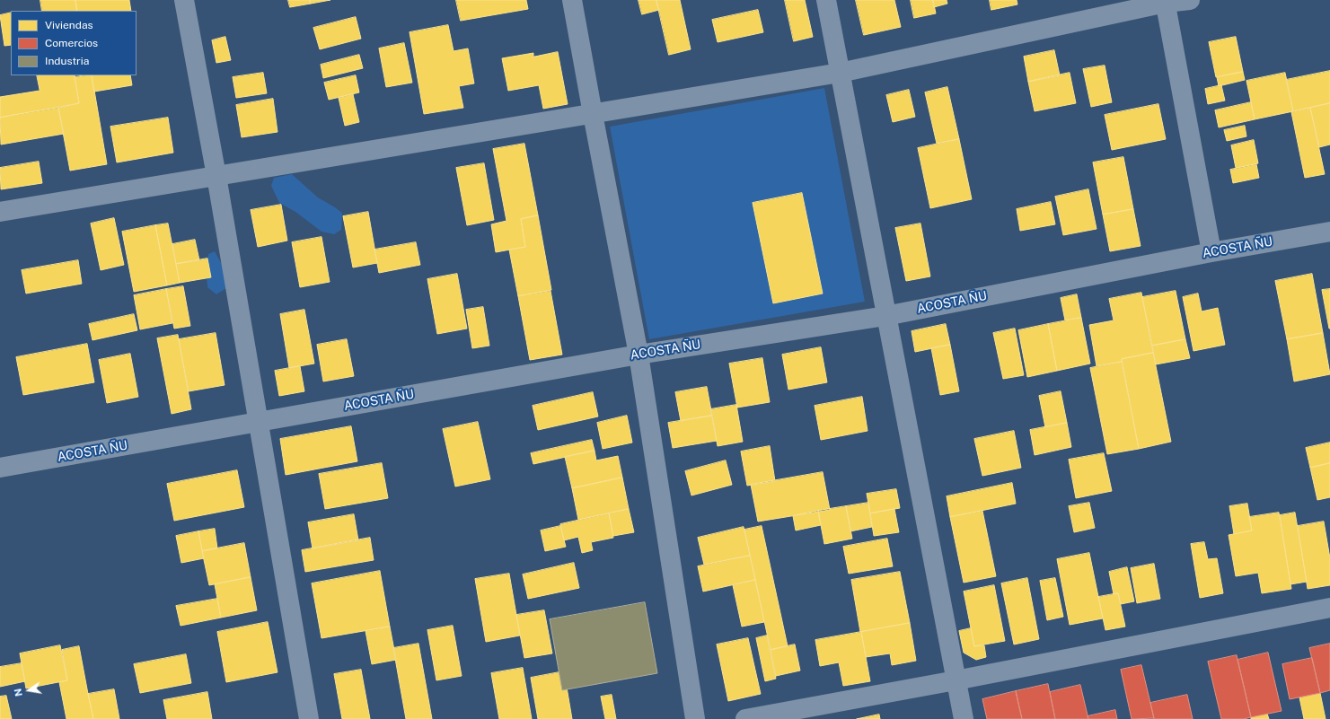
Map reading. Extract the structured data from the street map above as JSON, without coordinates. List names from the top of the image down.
{
  "streets": {
    "street": ["ACOSTA ÑU"]
  },
  "legend": ["Viviendas", "Comercios", "Industria"],
  "north": "left"
}
